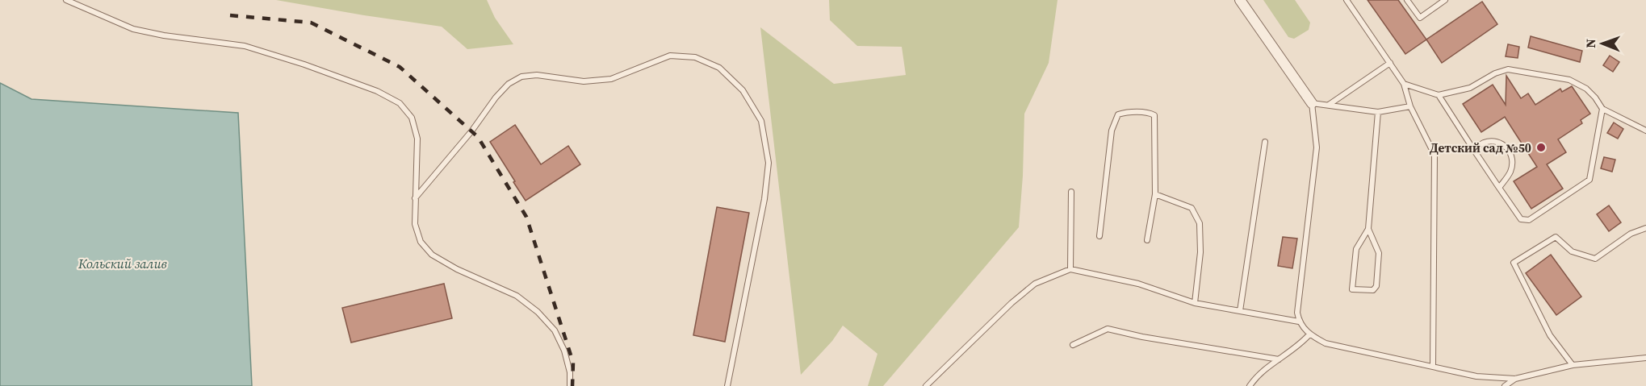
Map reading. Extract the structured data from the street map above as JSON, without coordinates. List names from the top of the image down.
{
  "water": ["Кольский залив"],
  "places": ["Детский сад №50"],
  "north": "left"
}
